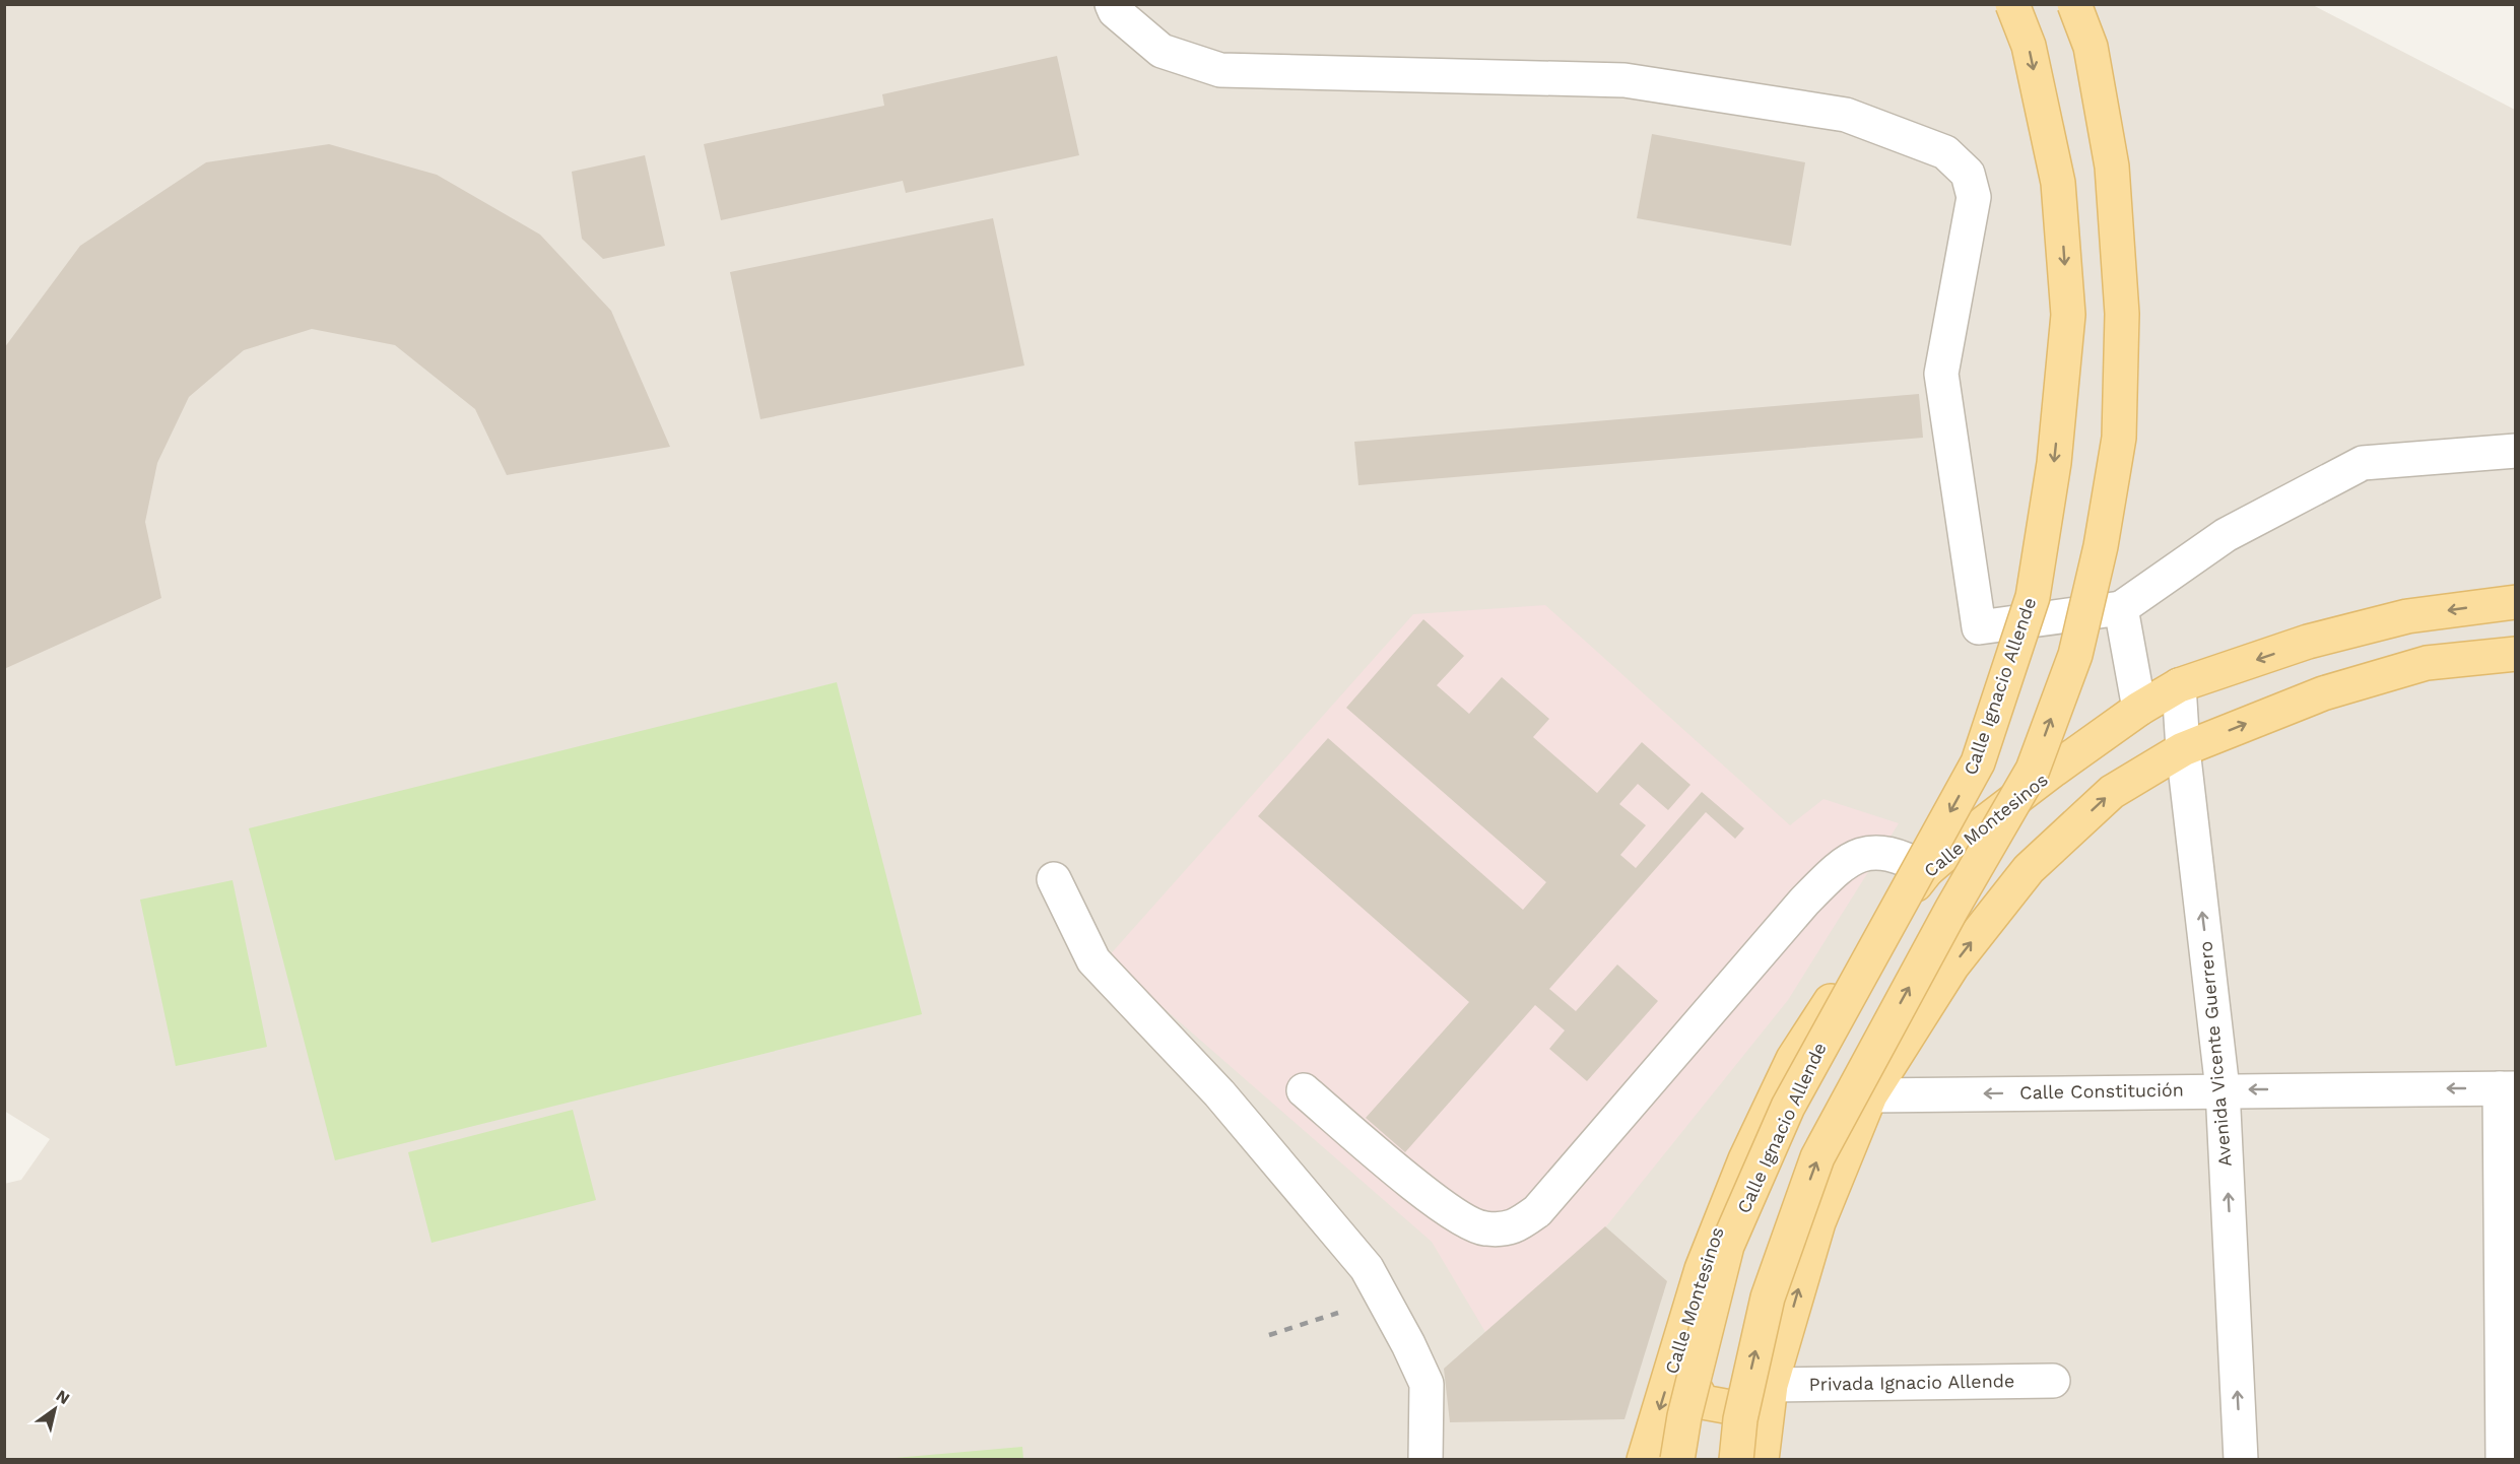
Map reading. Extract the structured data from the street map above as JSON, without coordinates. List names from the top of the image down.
{
  "streets": {
    "main road": ["Calle Ignacio Allende", "Calle Montesinos"],
    "street": ["Avenida Vicente Guerrero", "Calle Constitución", "Privada Ignacio Allende"]
  },
  "crossings": [
    ["Calle Montesinos", "Avenida Vicente Guerrero"],
    ["Avenida Vicente Guerrero", "Calle Constitución"]
  ],
  "one_way": ["Calle Constitución"],
  "north": "top right"
}
